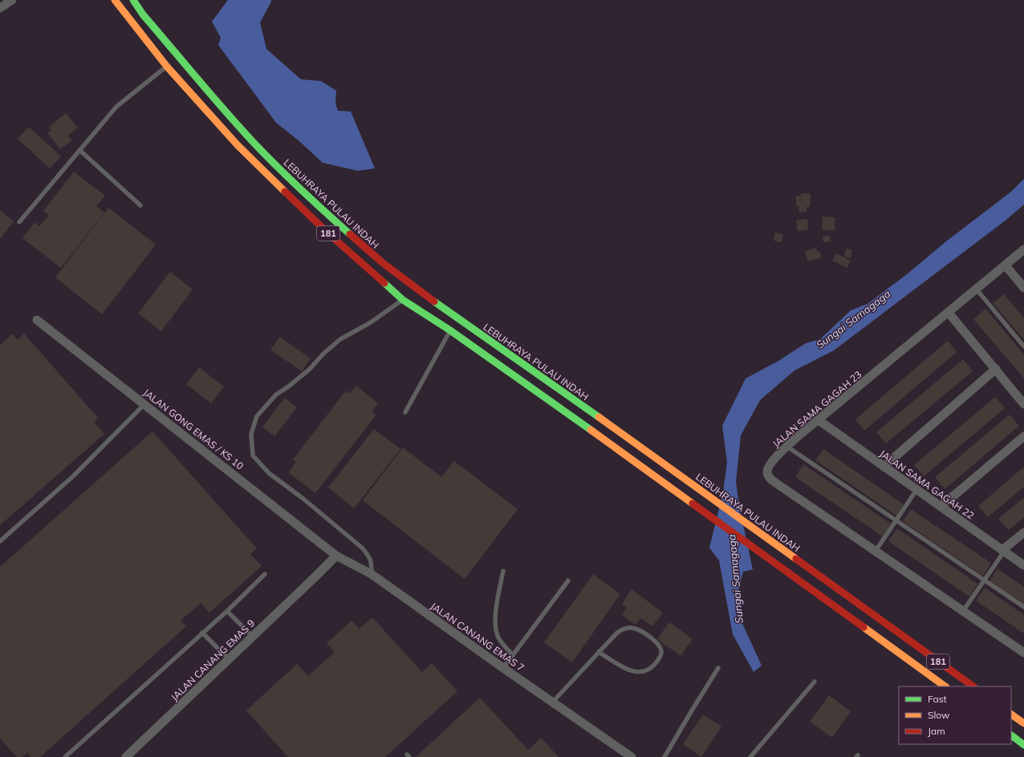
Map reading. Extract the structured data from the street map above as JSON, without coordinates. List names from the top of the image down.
{
  "streets": {
    "main road": ["LEBUHRAYA PULAU INDAH", "181"],
    "street": [
      "JALAN SAMA GAGAH 23",
      "JALAN GONG EMAS / KS 10",
      "JALAN SAMA GAGAH 22",
      "JALAN CANANG EMAS 7",
      "JALAN CANANG EMAS 9"
    ]
  },
  "crossings": [
    ["JALAN SAMA GAGAH 23", "JALAN SAMA GAGAH 22"],
    ["JALAN GONG EMAS / KS 10", "JALAN CANANG EMAS 7"],
    ["JALAN GONG EMAS / KS 10", "JALAN CANANG EMAS 9"],
    ["JALAN CANANG EMAS 7", "JALAN CANANG EMAS 9"]
  ],
  "water": ["Sungai Samagaga"],
  "legend": ["Fast", "Slow", "Jam"]
}
